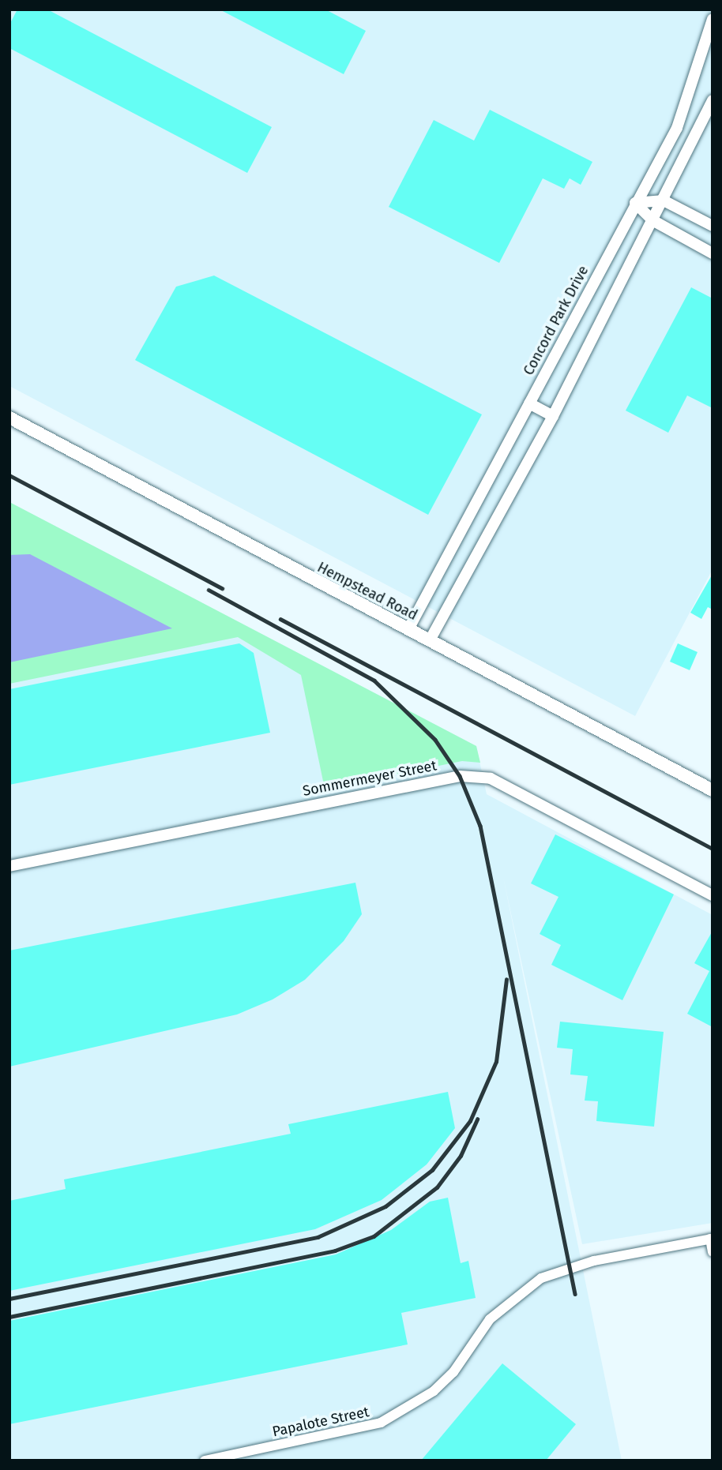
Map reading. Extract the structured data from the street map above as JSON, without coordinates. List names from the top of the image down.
{
  "streets": {
    "main road": ["Hempstead Road"],
    "street": ["Concord Park Drive", "Sommermeyer Street", "Papalote Street"]
  },
  "crossings": [
    ["Concord Park Drive", "Hempstead Road"]
  ]
}
